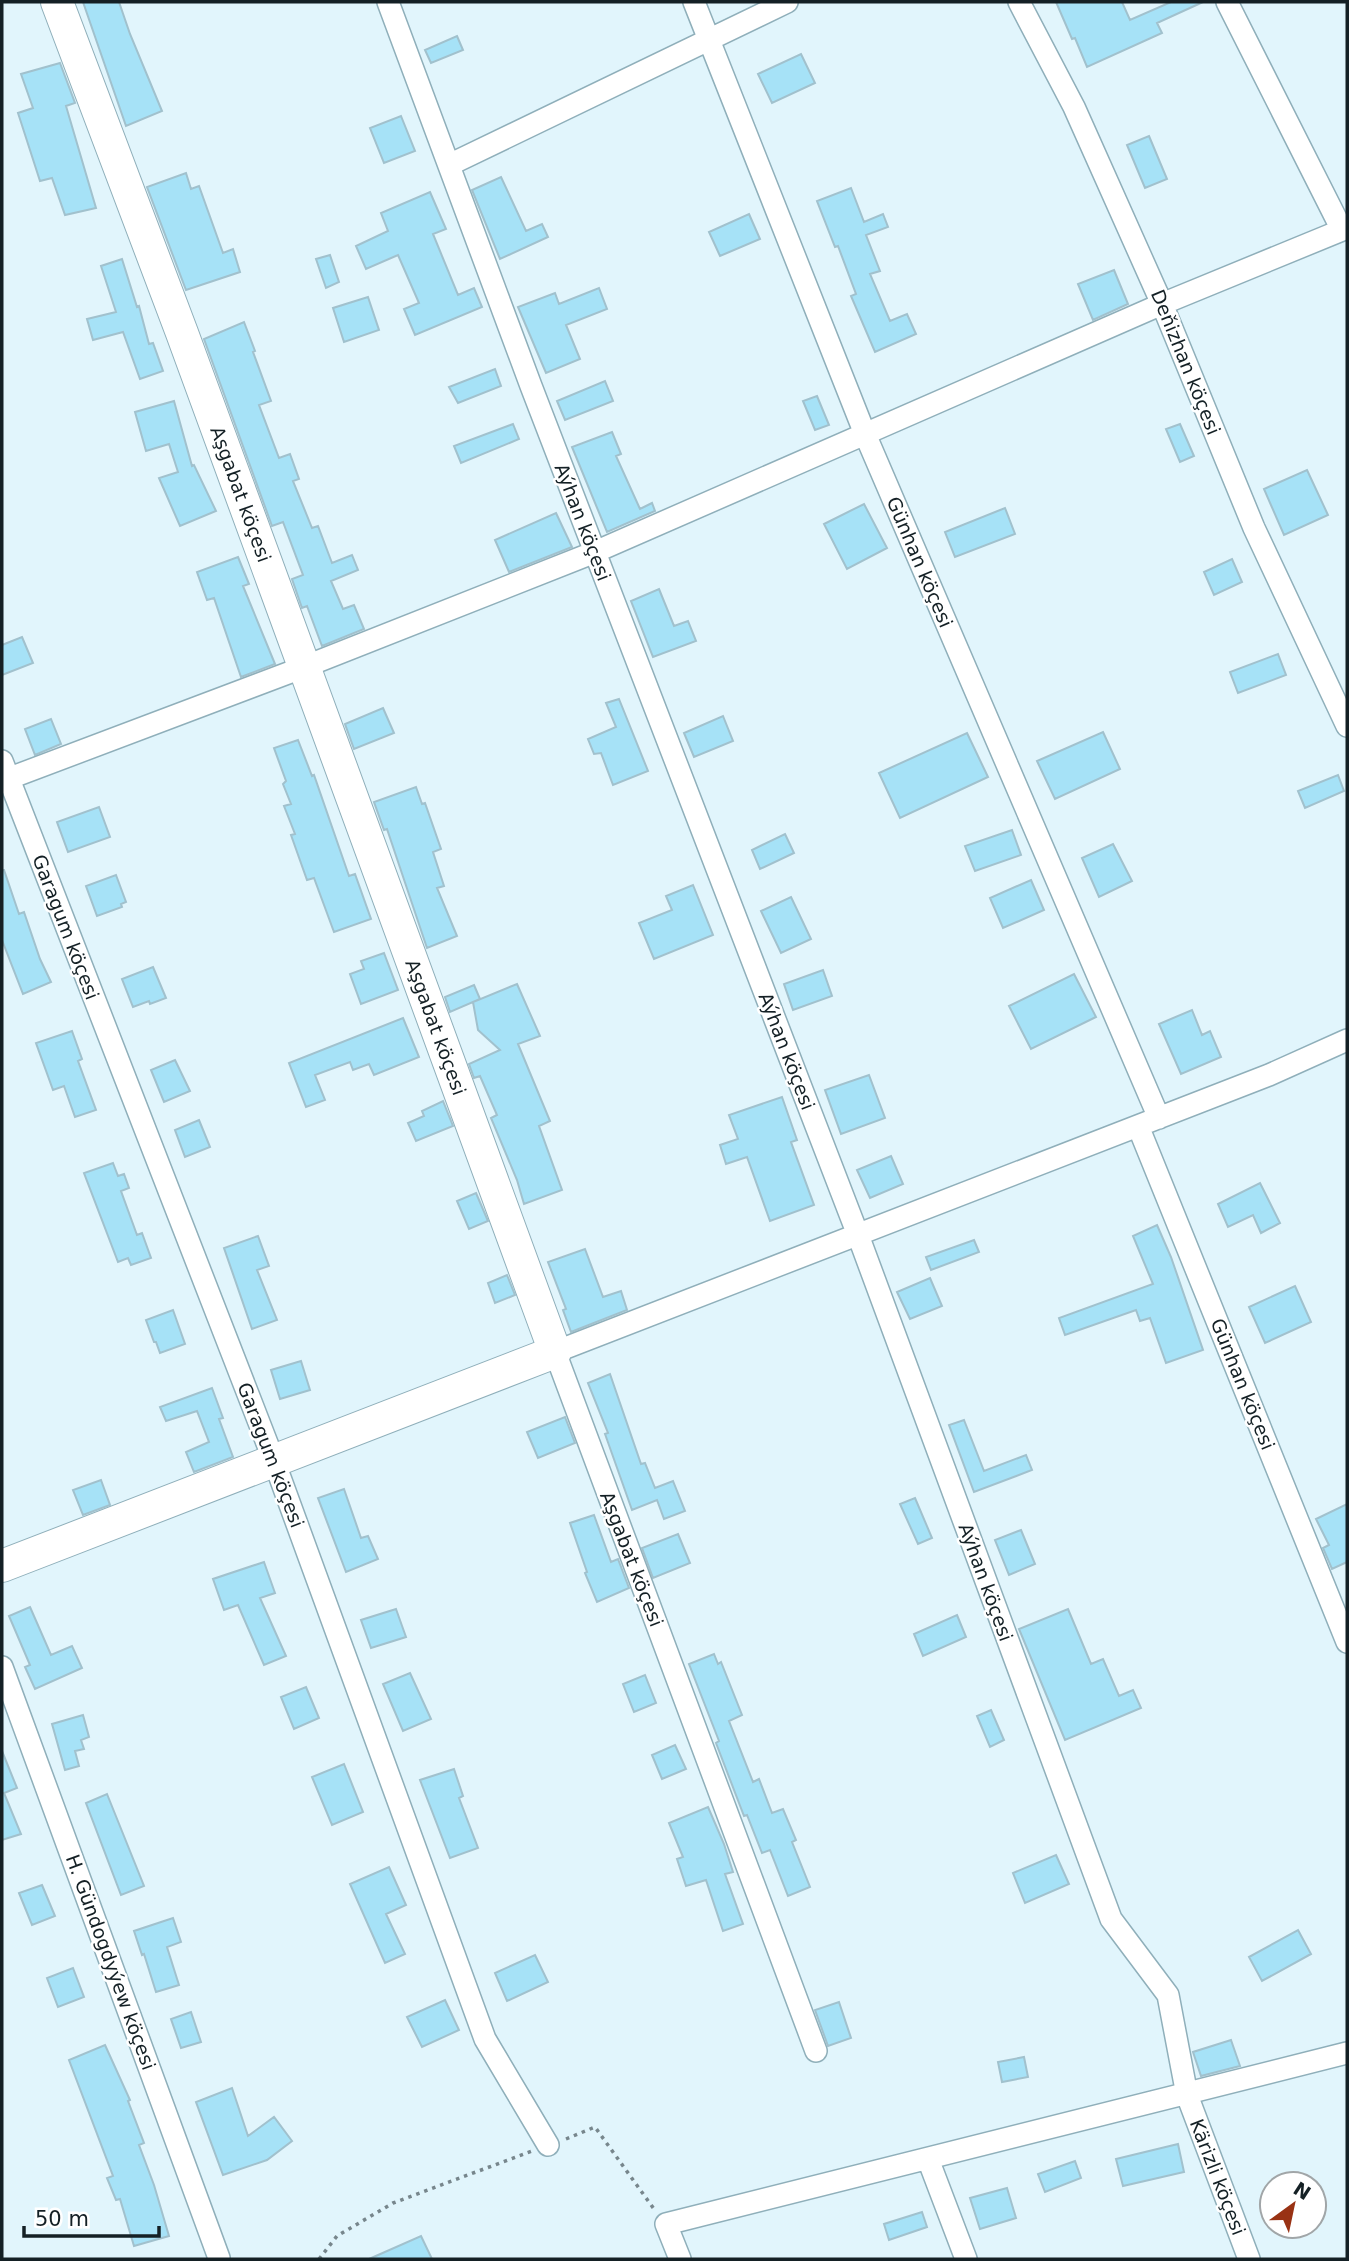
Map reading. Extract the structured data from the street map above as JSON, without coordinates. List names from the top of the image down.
{
  "streets": {
    "street": [
      "Deňizhan köçesi",
      "Aşgabat köçesi",
      "Aýhan köçesi",
      "Günhan köçesi",
      "Garagum köçesi",
      "H. Gündogdyýew köçesi",
      "Kärizli köçesi"
    ]
  },
  "crossings": [
    ["Aýhan köçesi", "Kärizli köçesi"]
  ],
  "scale_bar": "50 m",
  "north": "top right"
}
